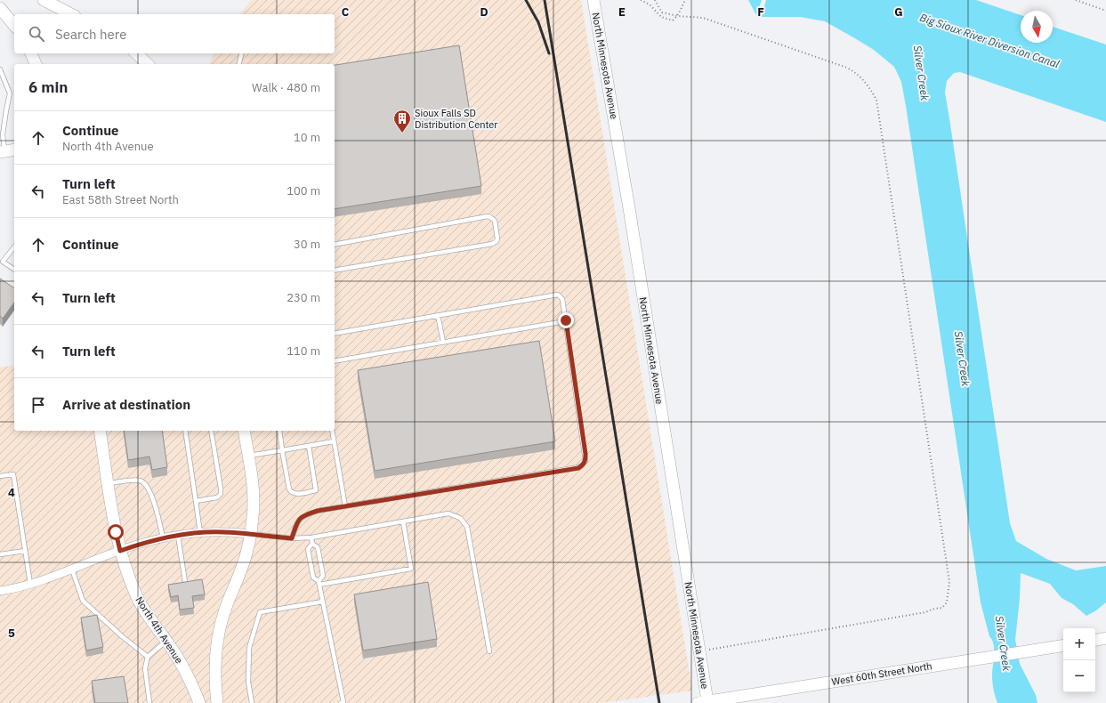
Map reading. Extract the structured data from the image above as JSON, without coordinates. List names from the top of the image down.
{
  "streets": {
    "main road": ["North Minnesota Avenue", "North 4th Avenue", "West 60th Street North"]
  },
  "crossings": [
    ["North Minnesota Avenue", "West 60th Street North"]
  ],
  "water": ["Big Sioux River Diversion Canal", "Silver Creek"],
  "places": {
    "building": ["Sioux Falls SD Distribution Center"]
  },
  "north": "bottom",
  "page": {
    "search": "Search here",
    "heading": ["6 min", "Walk · 480 m"],
    "list": [
      ["Continue", "North 4th Avenue", "10 m"],
      ["Turn left", "East 58th Street North", "100 m"],
      ["Continue", "30 m"],
      ["Turn left", "230 m"],
      ["Turn left", "110 m"],
      "Arrive at destination"
    ],
    "map_buttons": ["+", "−"]
  },
  "grid": {
    "columns": [
      "C",
      "D",
      "E",
      "F",
      "G"
    ],
    "rows": ["4", "5"]
  }
}
